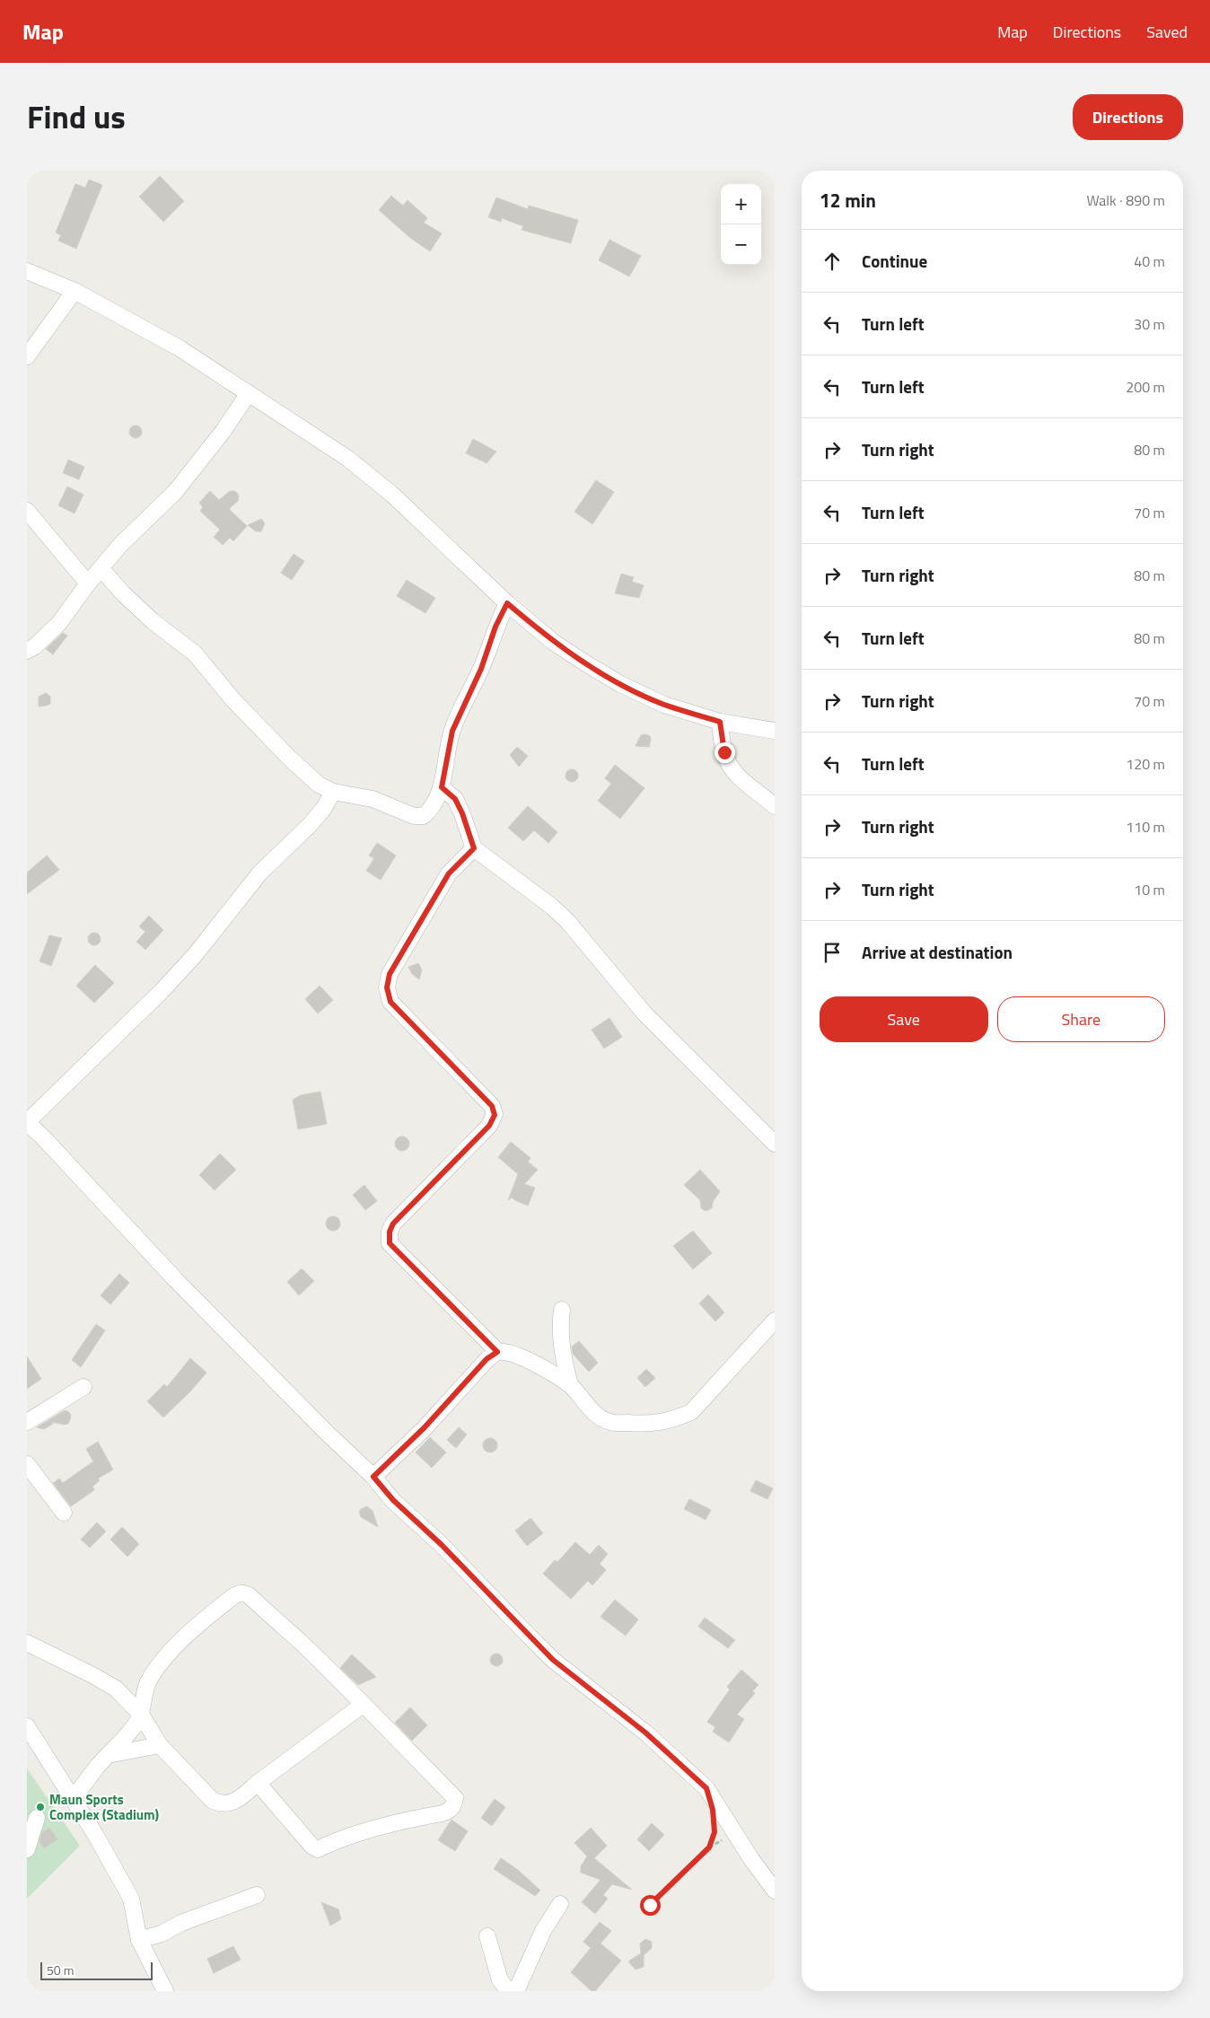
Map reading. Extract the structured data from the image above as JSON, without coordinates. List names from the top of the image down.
{
  "places": ["Maun Sports Complex (Stadium)"],
  "scale_bar": "50 m",
  "page": {
    "header": "Map",
    "nav": ["Map", "Directions", "Saved"],
    "title": "Find us",
    "buttons": [
      "Directions",
      ["Save", "Share"]
    ],
    "heading": ["12 min", "Walk · 890 m"],
    "map_buttons": ["+", "−"],
    "list": [
      ["Continue", "40 m"],
      ["Turn left", "30 m"],
      ["Turn left", "200 m"],
      ["Turn right", "80 m"],
      ["Turn left", "70 m"],
      ["Turn right", "80 m"],
      ["Turn left", "80 m"],
      ["Turn right", "70 m"],
      ["Turn left", "120 m"],
      ["Turn right", "110 m"],
      ["Turn right", "10 m"],
      "Arrive at destination"
    ],
    "scale": "50 m"
  }
}
